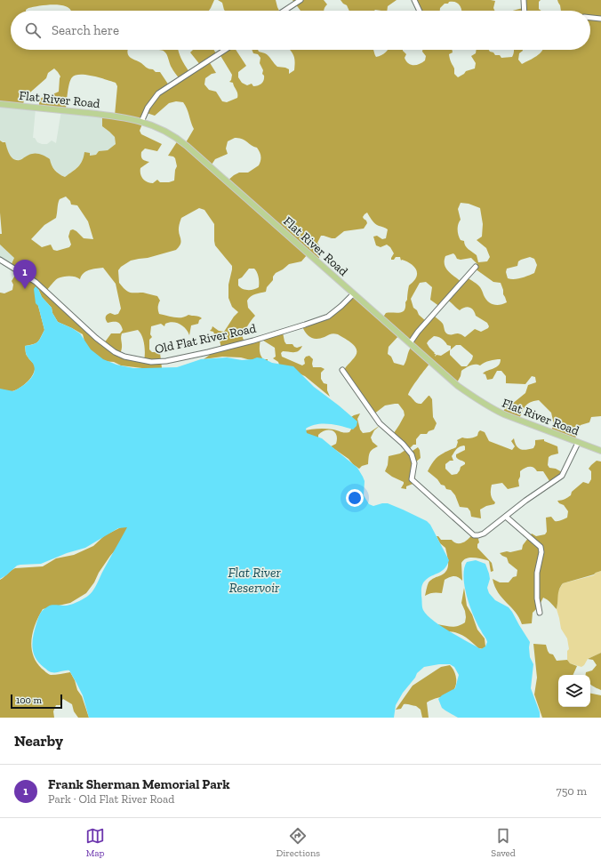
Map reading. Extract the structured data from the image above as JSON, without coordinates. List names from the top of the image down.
{
  "streets": {
    "main road": ["Flat River Road"],
    "street": ["Old Flat River Road"]
  },
  "crossings": [
    ["Flat River Road", "Old Flat River Road"]
  ],
  "water": ["Flat River Reservoir"],
  "scale_bar": "100 m",
  "page": {
    "search": "Search here",
    "pins": "1",
    "scale": "100 m",
    "heading": "Nearby",
    "list": [
      {
        "mark": "1",
        "name": "Frank Sherman Memorial Park",
        "note": "Park · Old Flat River Road",
        "value": "750 m"
      }
    ],
    "nav": ["Map", "Directions", "Saved"]
  }
}
